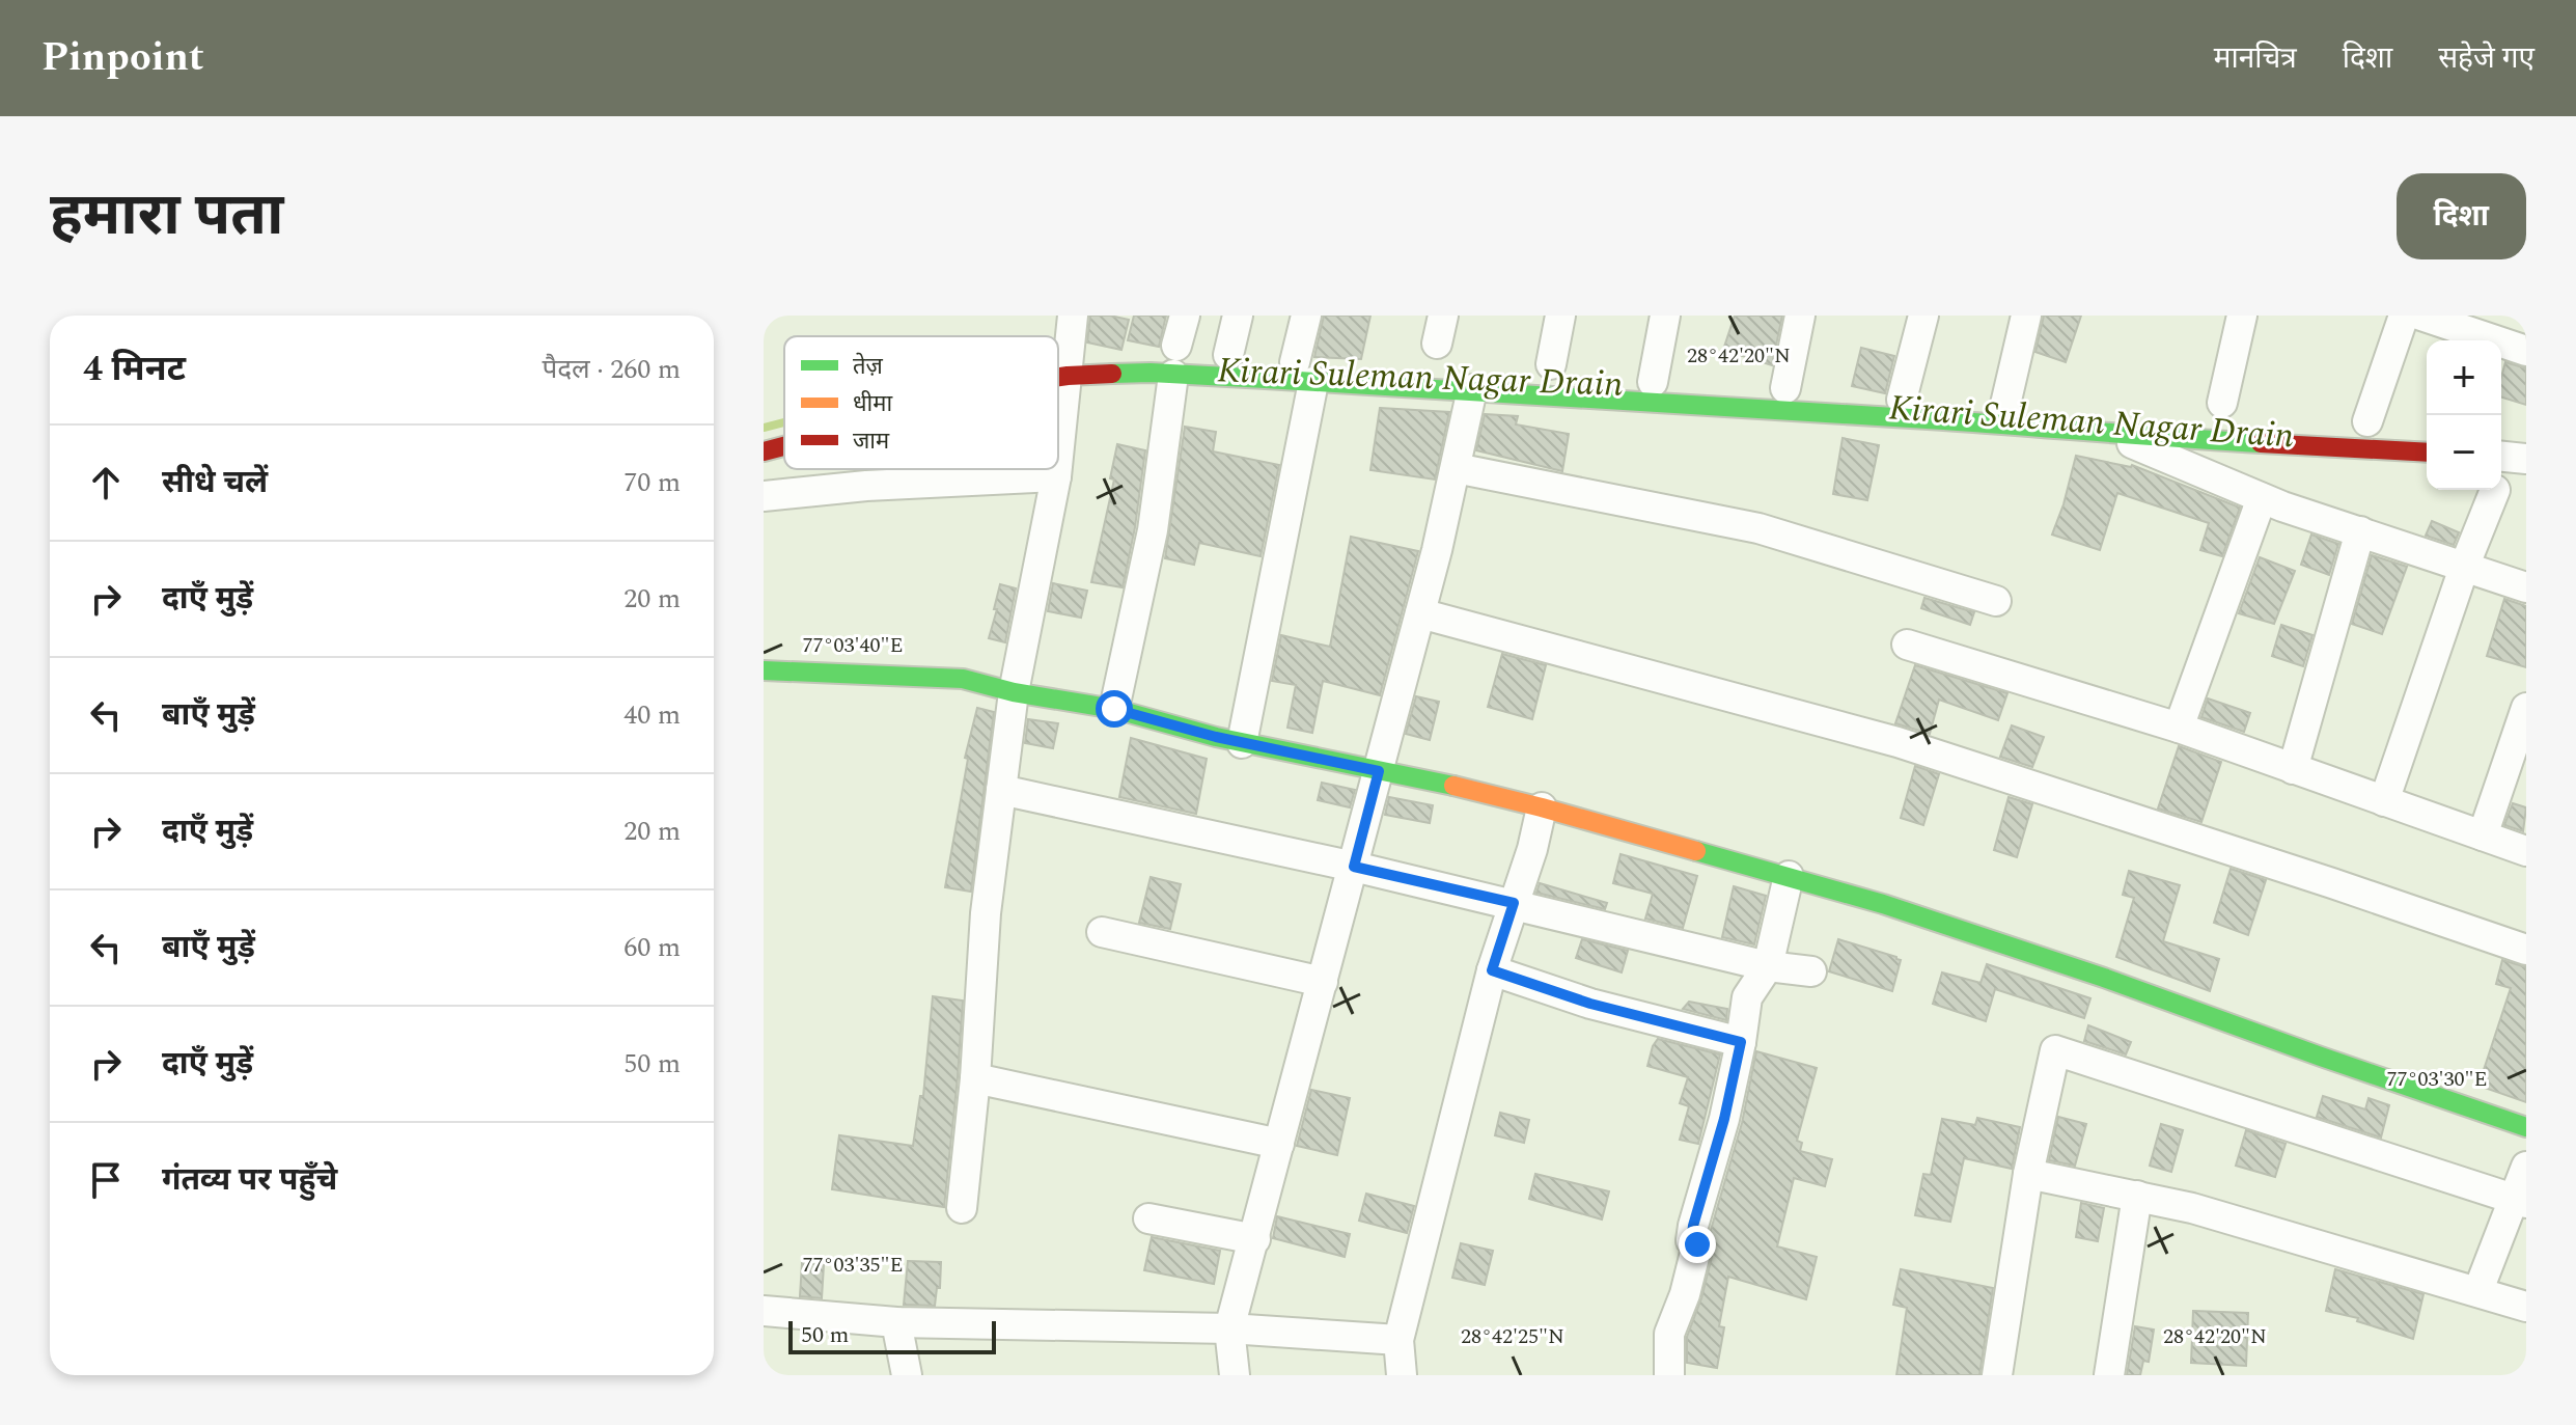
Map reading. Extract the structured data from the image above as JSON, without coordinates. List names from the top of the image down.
{
  "water": ["Kirari Suleman Nagar Drain"],
  "legend": ["तेज़", "धीमा", "जाम"],
  "scale_bar": "50 m",
  "page": {
    "header": "Pinpoint",
    "nav": ["मानचित्र", "दिशा", "सहेजे गए"],
    "title": "हमारा पता",
    "buttons": "दिशा",
    "heading": ["4 मिनट", "पैदल · 260 m"],
    "map_buttons": ["+", "−"],
    "list": [
      ["सीधे चलें", "70 m"],
      ["दाएँ मुड़ें", "20 m"],
      ["बाएँ मुड़ें", "40 m"],
      ["दाएँ मुड़ें", "20 m"],
      ["बाएँ मुड़ें", "60 m"],
      ["दाएँ मुड़ें", "50 m"],
      "गंतव्य पर पहुँचे"
    ],
    "scale": "50 m"
  },
  "coordinates": [
    "28°42'20\"N",
    "77°03'40\"E",
    "77°03'30\"E",
    "77°03'35\"E",
    "28°42'25\"N"
  ]
}
